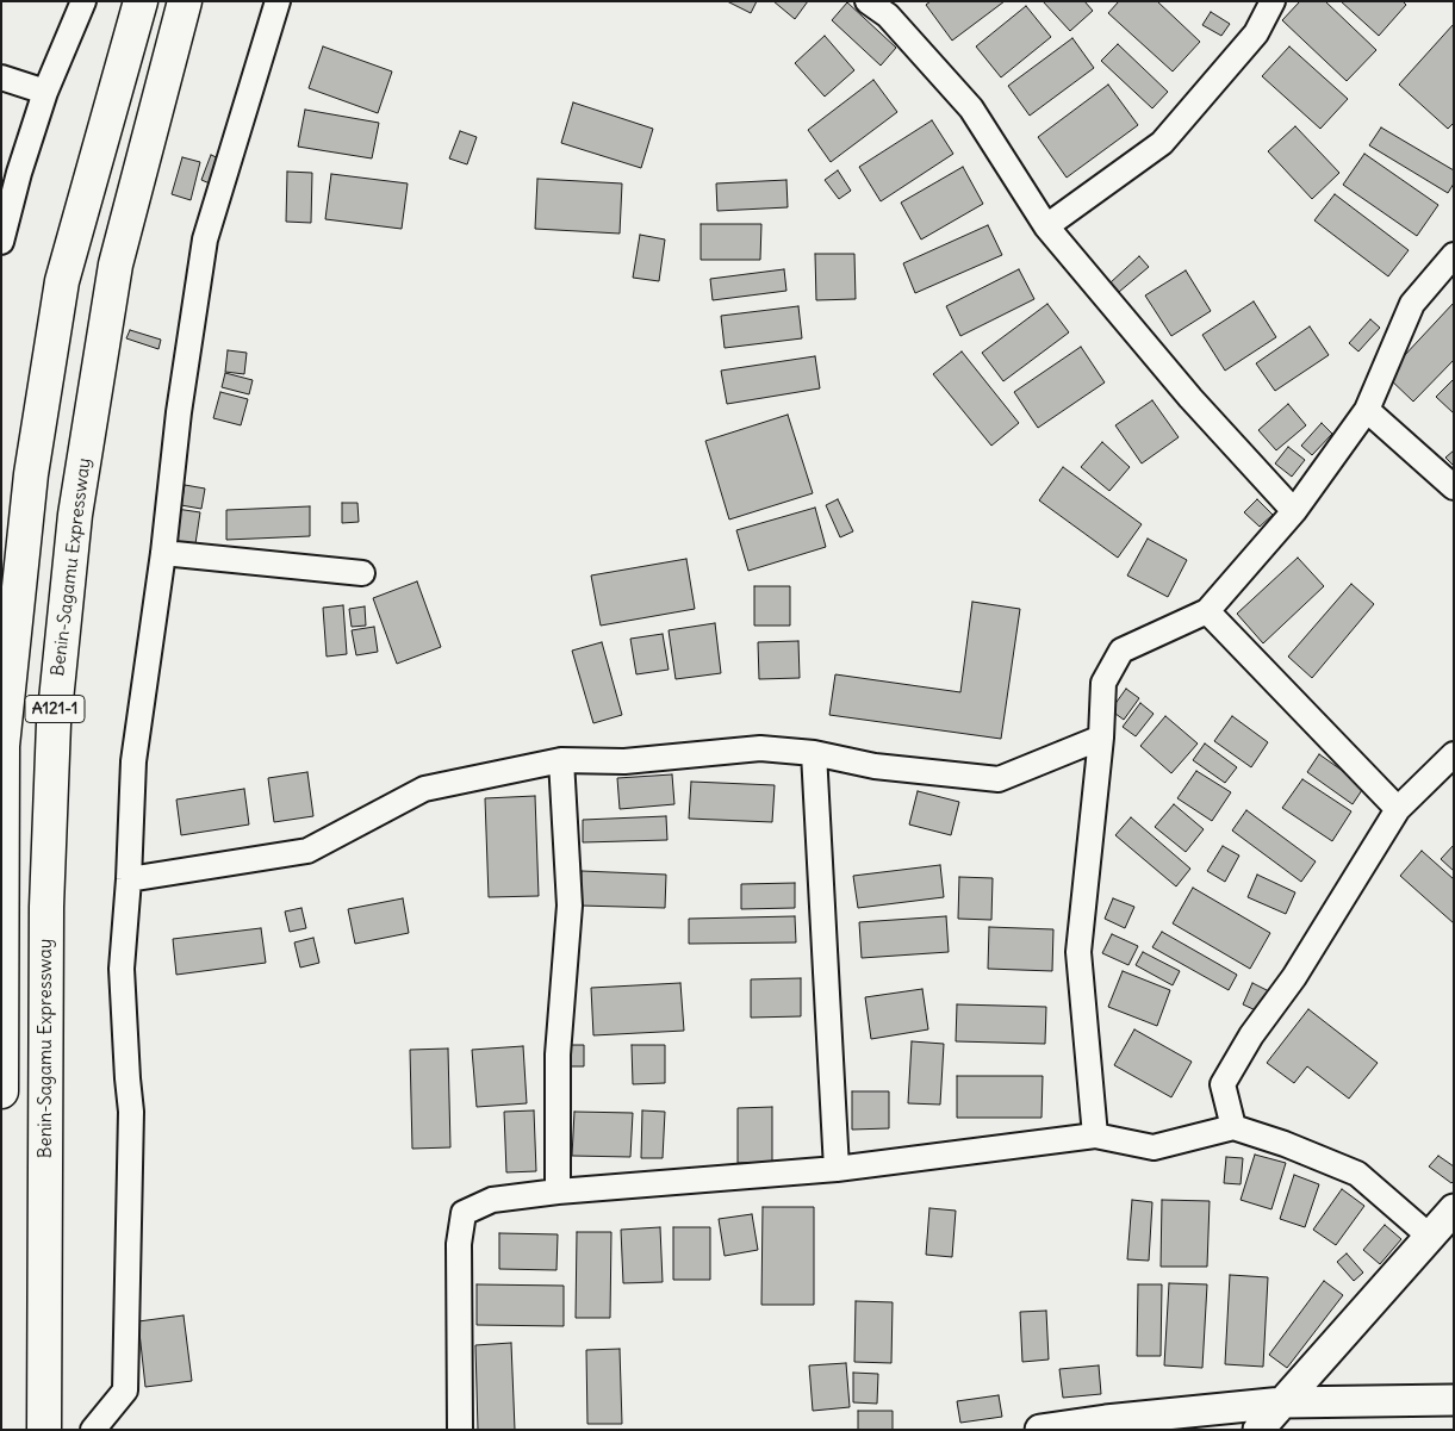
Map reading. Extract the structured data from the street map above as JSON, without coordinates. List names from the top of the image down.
{
  "streets": {
    "highway": ["Benin-Sagamu Expressway", "A121-1"]
  }
}
